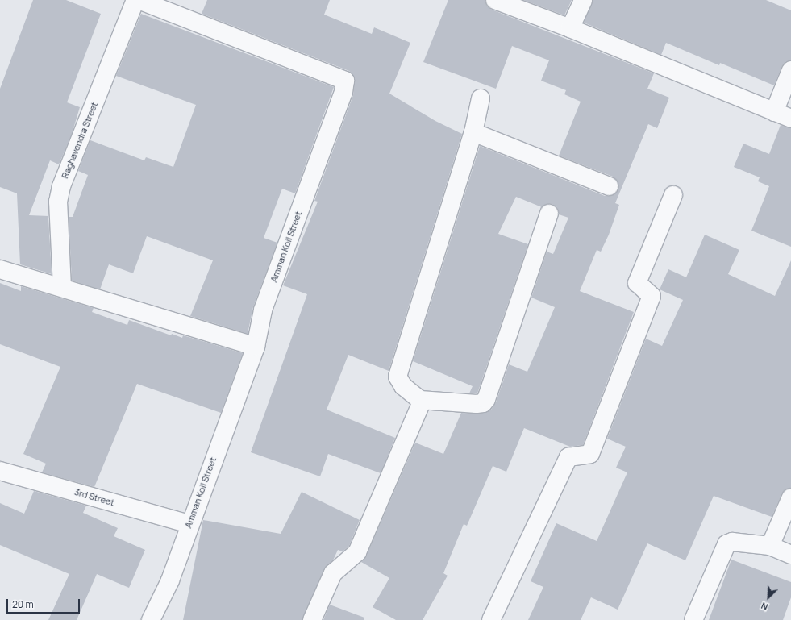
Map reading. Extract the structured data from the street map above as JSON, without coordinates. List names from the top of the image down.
{
  "streets": {
    "street": ["Raghavendra Street", "Amman Koil Street", "3rd Street"]
  },
  "crossings": [
    ["Amman Koil Street", "3rd Street"]
  ],
  "scale_bar": "20 m",
  "north": "bottom left"
}
